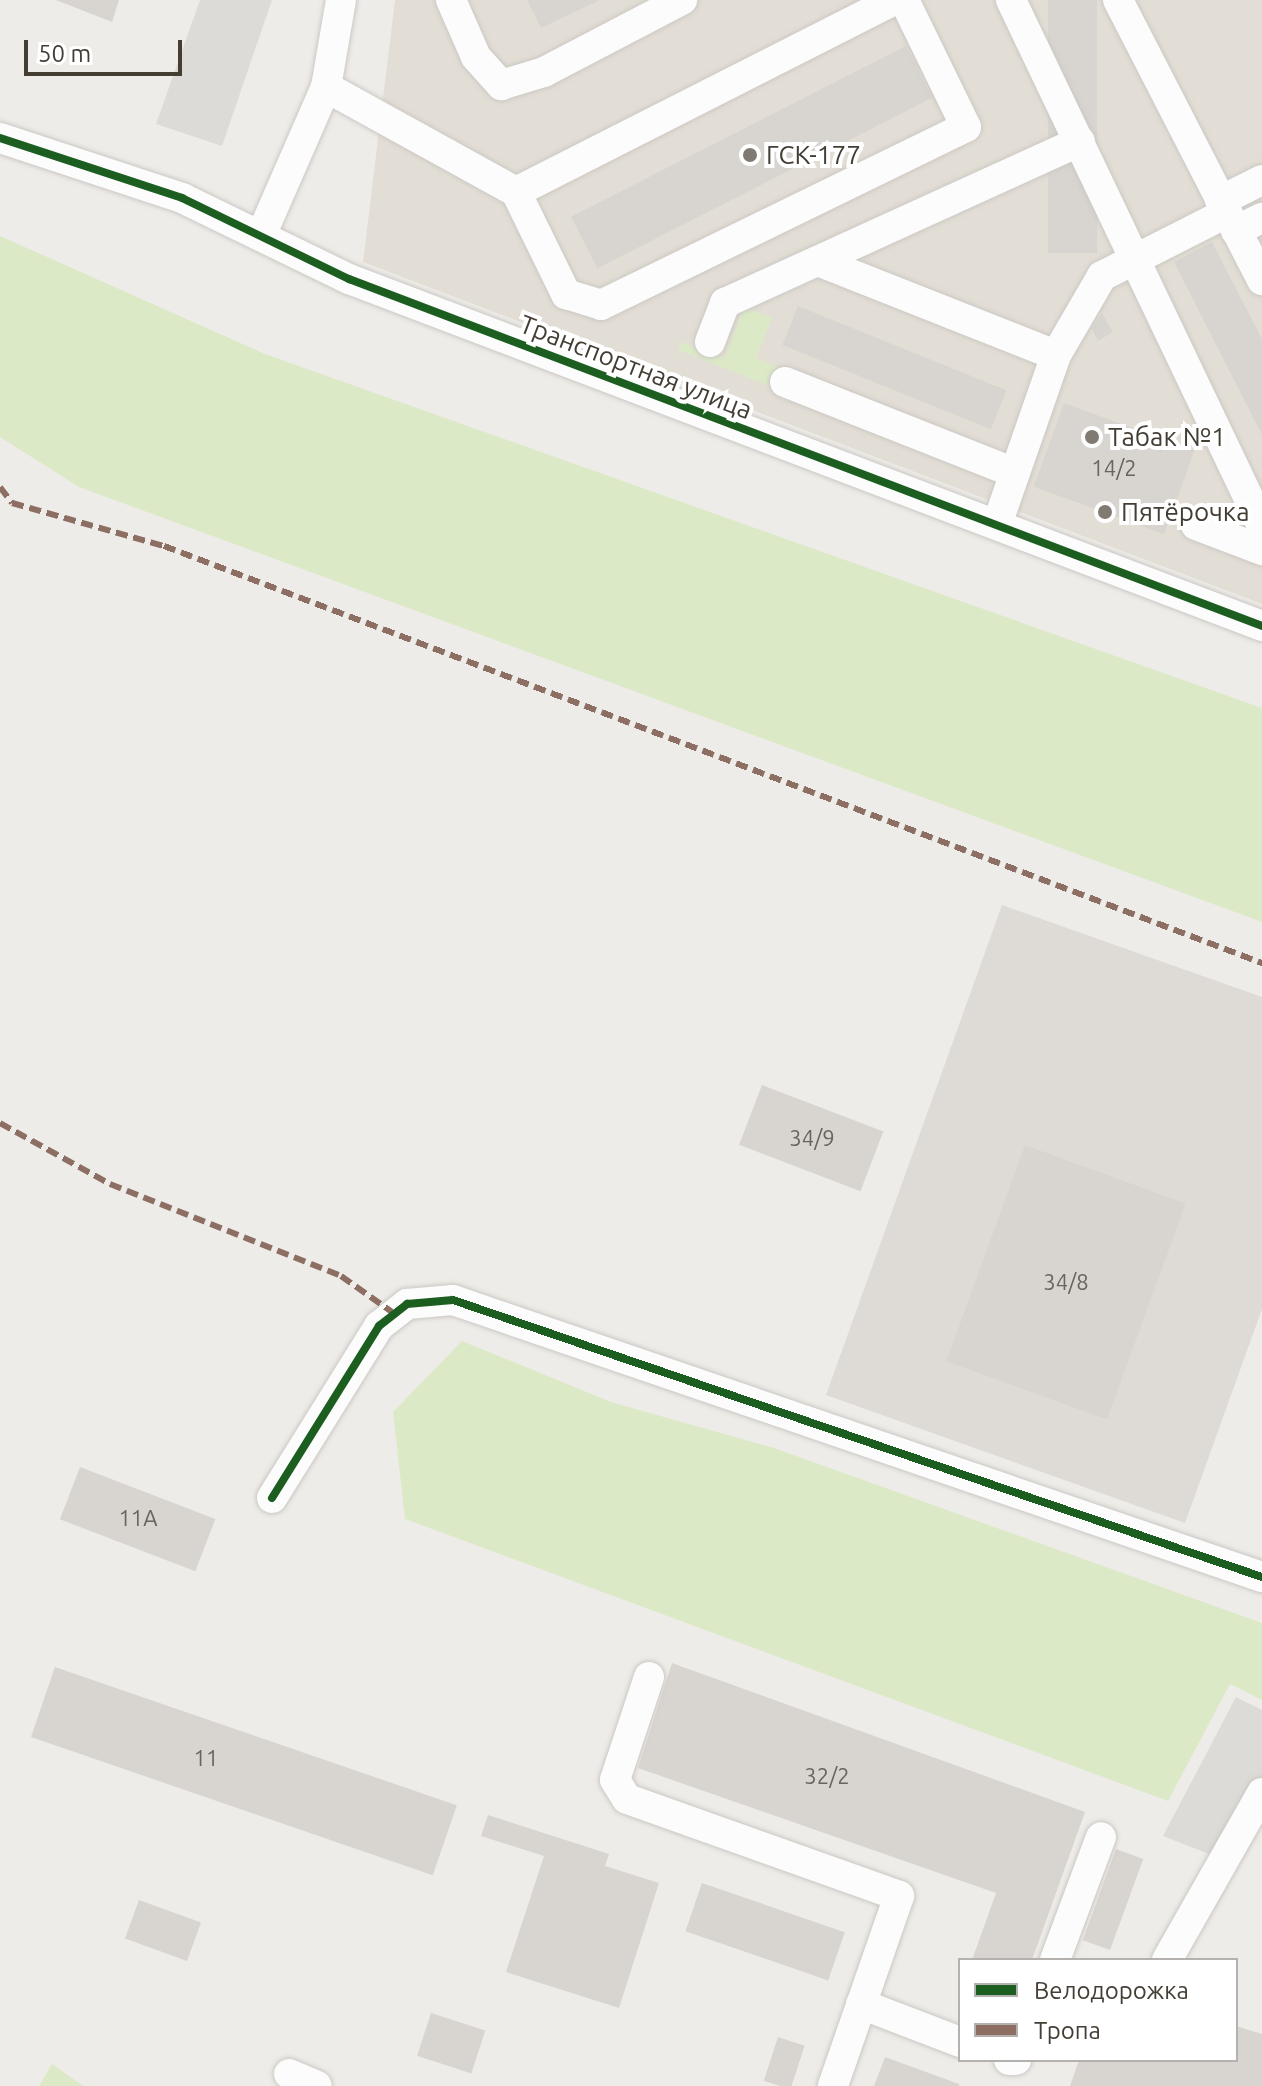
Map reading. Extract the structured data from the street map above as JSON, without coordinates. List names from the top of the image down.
{
  "streets": {
    "street": ["Транспортная улица"]
  },
  "places": ["ГСК-177", "Табак №1", "Пятёрочка"],
  "house_numbers": [
    "14/2",
    "34/9",
    "34/8",
    "11А",
    "11",
    "32/2"
  ],
  "legend": ["Велодорожка", "Тропа"],
  "scale_bar": "50 m"
}
